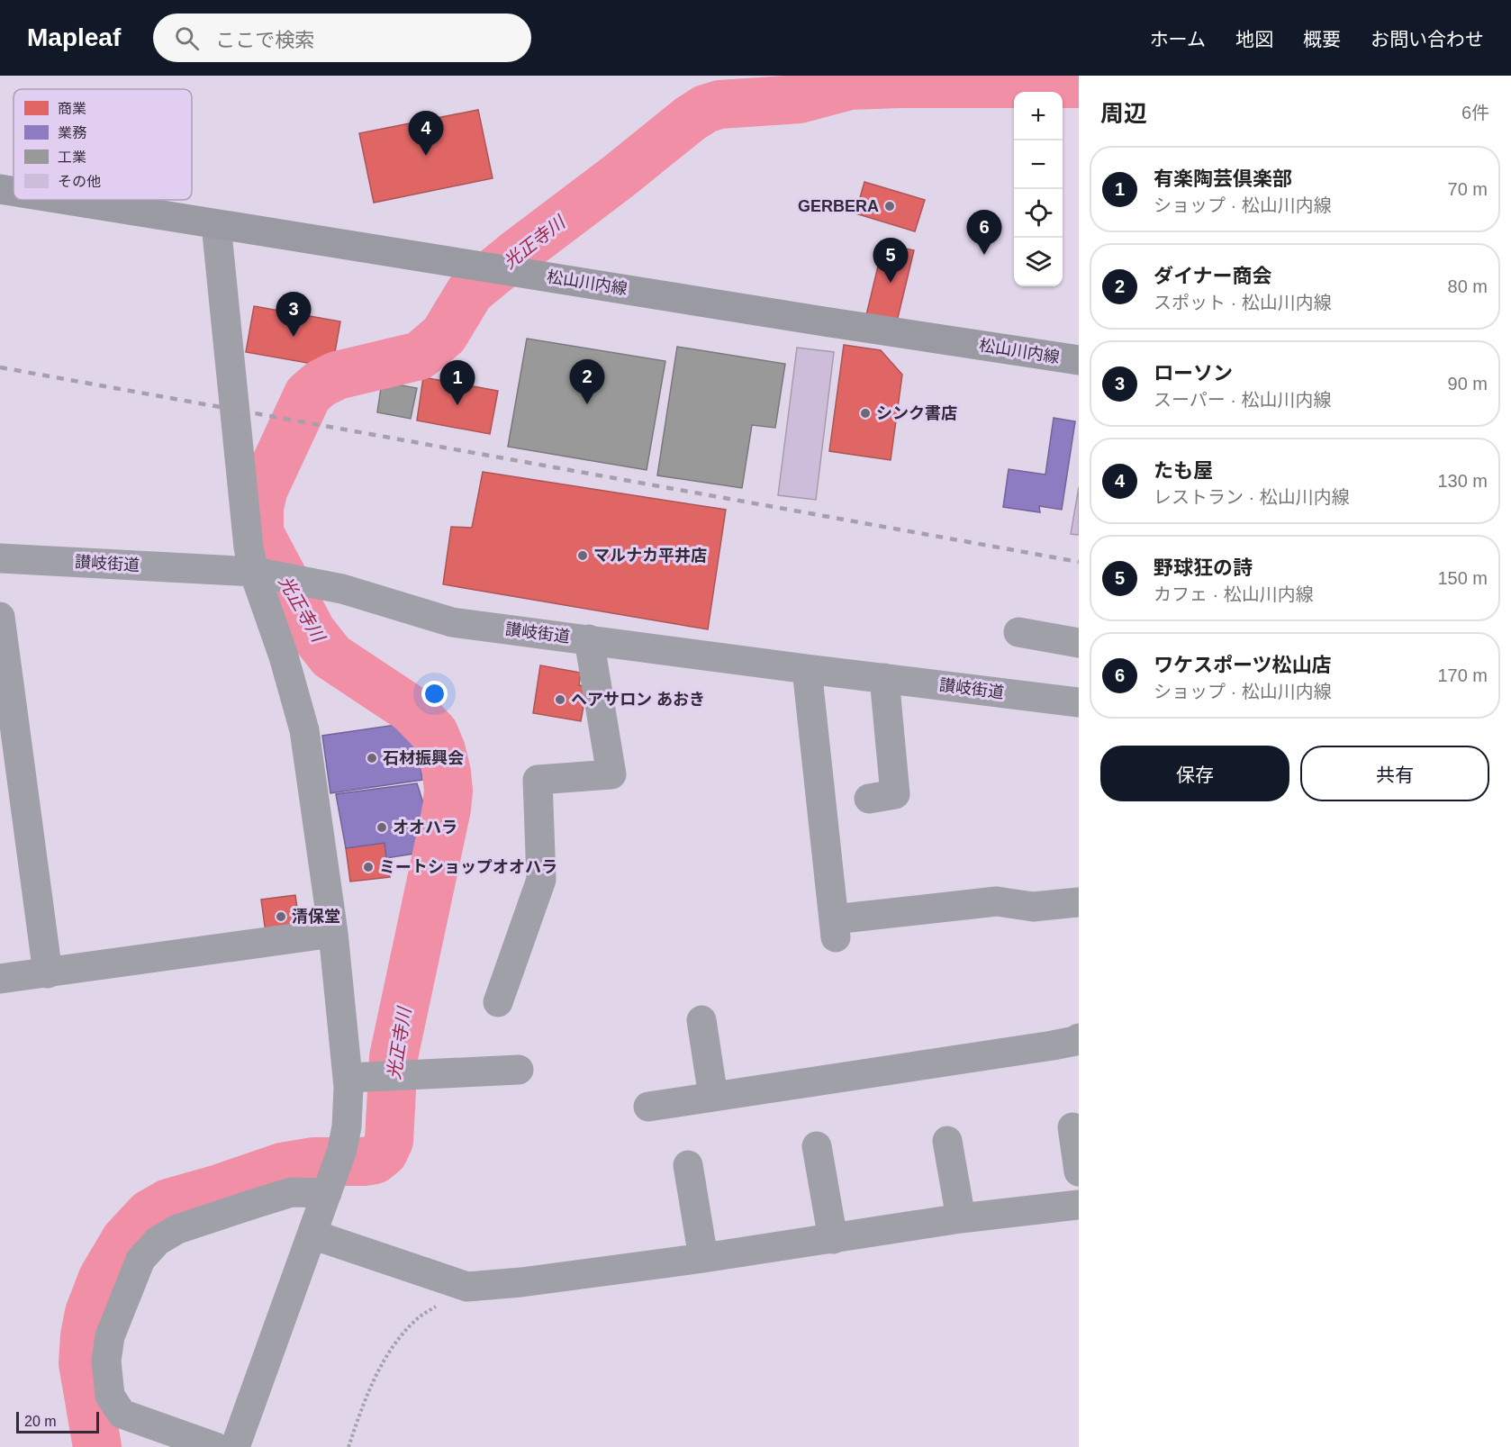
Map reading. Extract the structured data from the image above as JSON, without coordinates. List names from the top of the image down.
{
  "streets": {
    "main road": ["松山川内線"],
    "street": ["讃岐街道"]
  },
  "water": ["光正寺川"],
  "places": [
    "GERBERA",
    "シンク書店",
    "マルナカ平井店",
    "ヘアサロン あおき",
    "石材振興会",
    "オオハラ",
    "ミートショップオオハラ",
    "清保堂"
  ],
  "legend": [
    "商業",
    "業務",
    "工業",
    "その他"
  ],
  "scale_bar": "20 m",
  "page": {
    "header": "Mapleaf",
    "search": "ここで検索",
    "nav": [
      "ホーム",
      "地図",
      "概要",
      "お問い合わせ"
    ],
    "heading": ["周辺", "6件"],
    "map_buttons": ["+", "−"],
    "pins": [
      "4",
      "6",
      "5",
      "3",
      "2",
      "1"
    ],
    "list": [
      {
        "mark": "1",
        "name": "有楽陶芸倶楽部",
        "note": "ショップ · 松山川内線",
        "value": "70 m"
      },
      {
        "mark": "2",
        "name": "ダイナー商会",
        "note": "スポット · 松山川内線",
        "value": "80 m"
      },
      {
        "mark": "3",
        "name": "ローソン",
        "note": "スーパー · 松山川内線",
        "value": "90 m"
      },
      {
        "mark": "4",
        "name": "たも屋",
        "note": "レストラン · 松山川内線",
        "value": "130 m"
      },
      {
        "mark": "5",
        "name": "野球狂の詩",
        "note": "カフェ · 松山川内線",
        "value": "150 m"
      },
      {
        "mark": "6",
        "name": "ワケスポーツ松山店",
        "note": "ショップ · 松山川内線",
        "value": "170 m"
      }
    ],
    "buttons": ["保存", "共有"],
    "scale": "20 m"
  }
}
